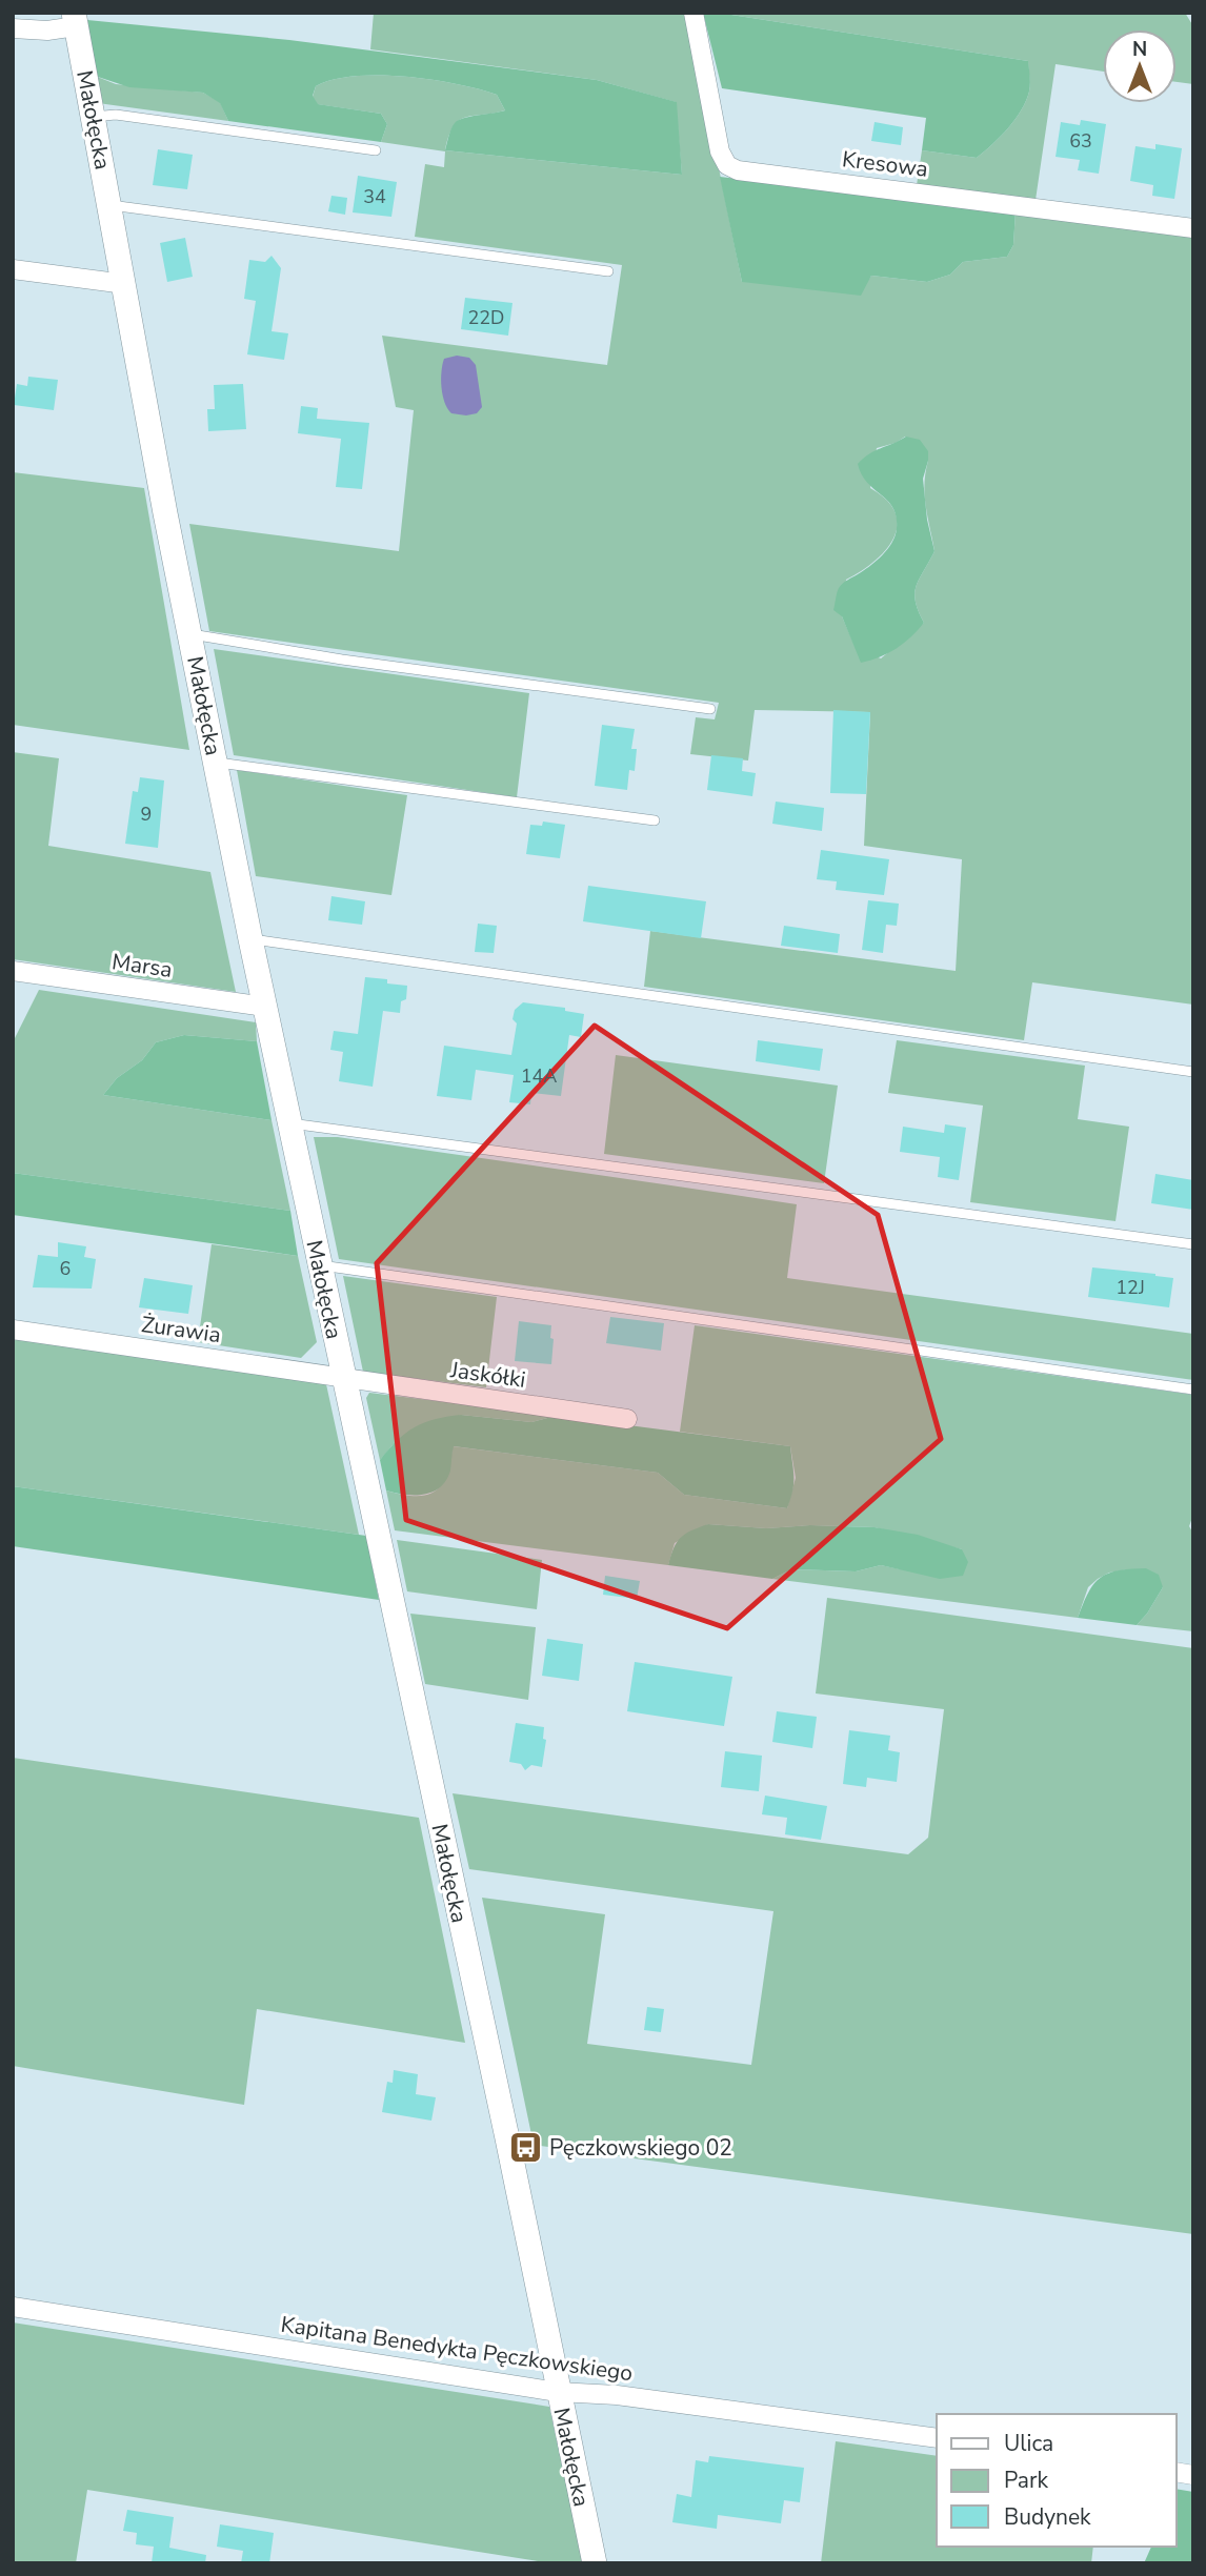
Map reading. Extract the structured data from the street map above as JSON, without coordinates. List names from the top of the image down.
{
  "streets": {
    "street": [
      "Małołęcka",
      "Kresowa",
      "Marsa",
      "Żurawia",
      "Jaskółki",
      "Kapitana Benedykta Pęczkowskiego"
    ]
  },
  "crossings": [
    ["Małołęcka", "Marsa"],
    ["Małołęcka", "Żurawia"],
    ["Małołęcka", "Jaskółki"],
    ["Małołęcka", "Kapitana Benedykta Pęczkowskiego"],
    ["Żurawia", "Jaskółki"]
  ],
  "places": {
    "bus stop": ["Pęczkowskiego 02"]
  },
  "house_numbers": [
    "63",
    "34",
    "22D",
    "9",
    "14A",
    "6",
    "12J"
  ],
  "legend": ["Ulica", "Park", "Budynek"],
  "north": "top"
}
